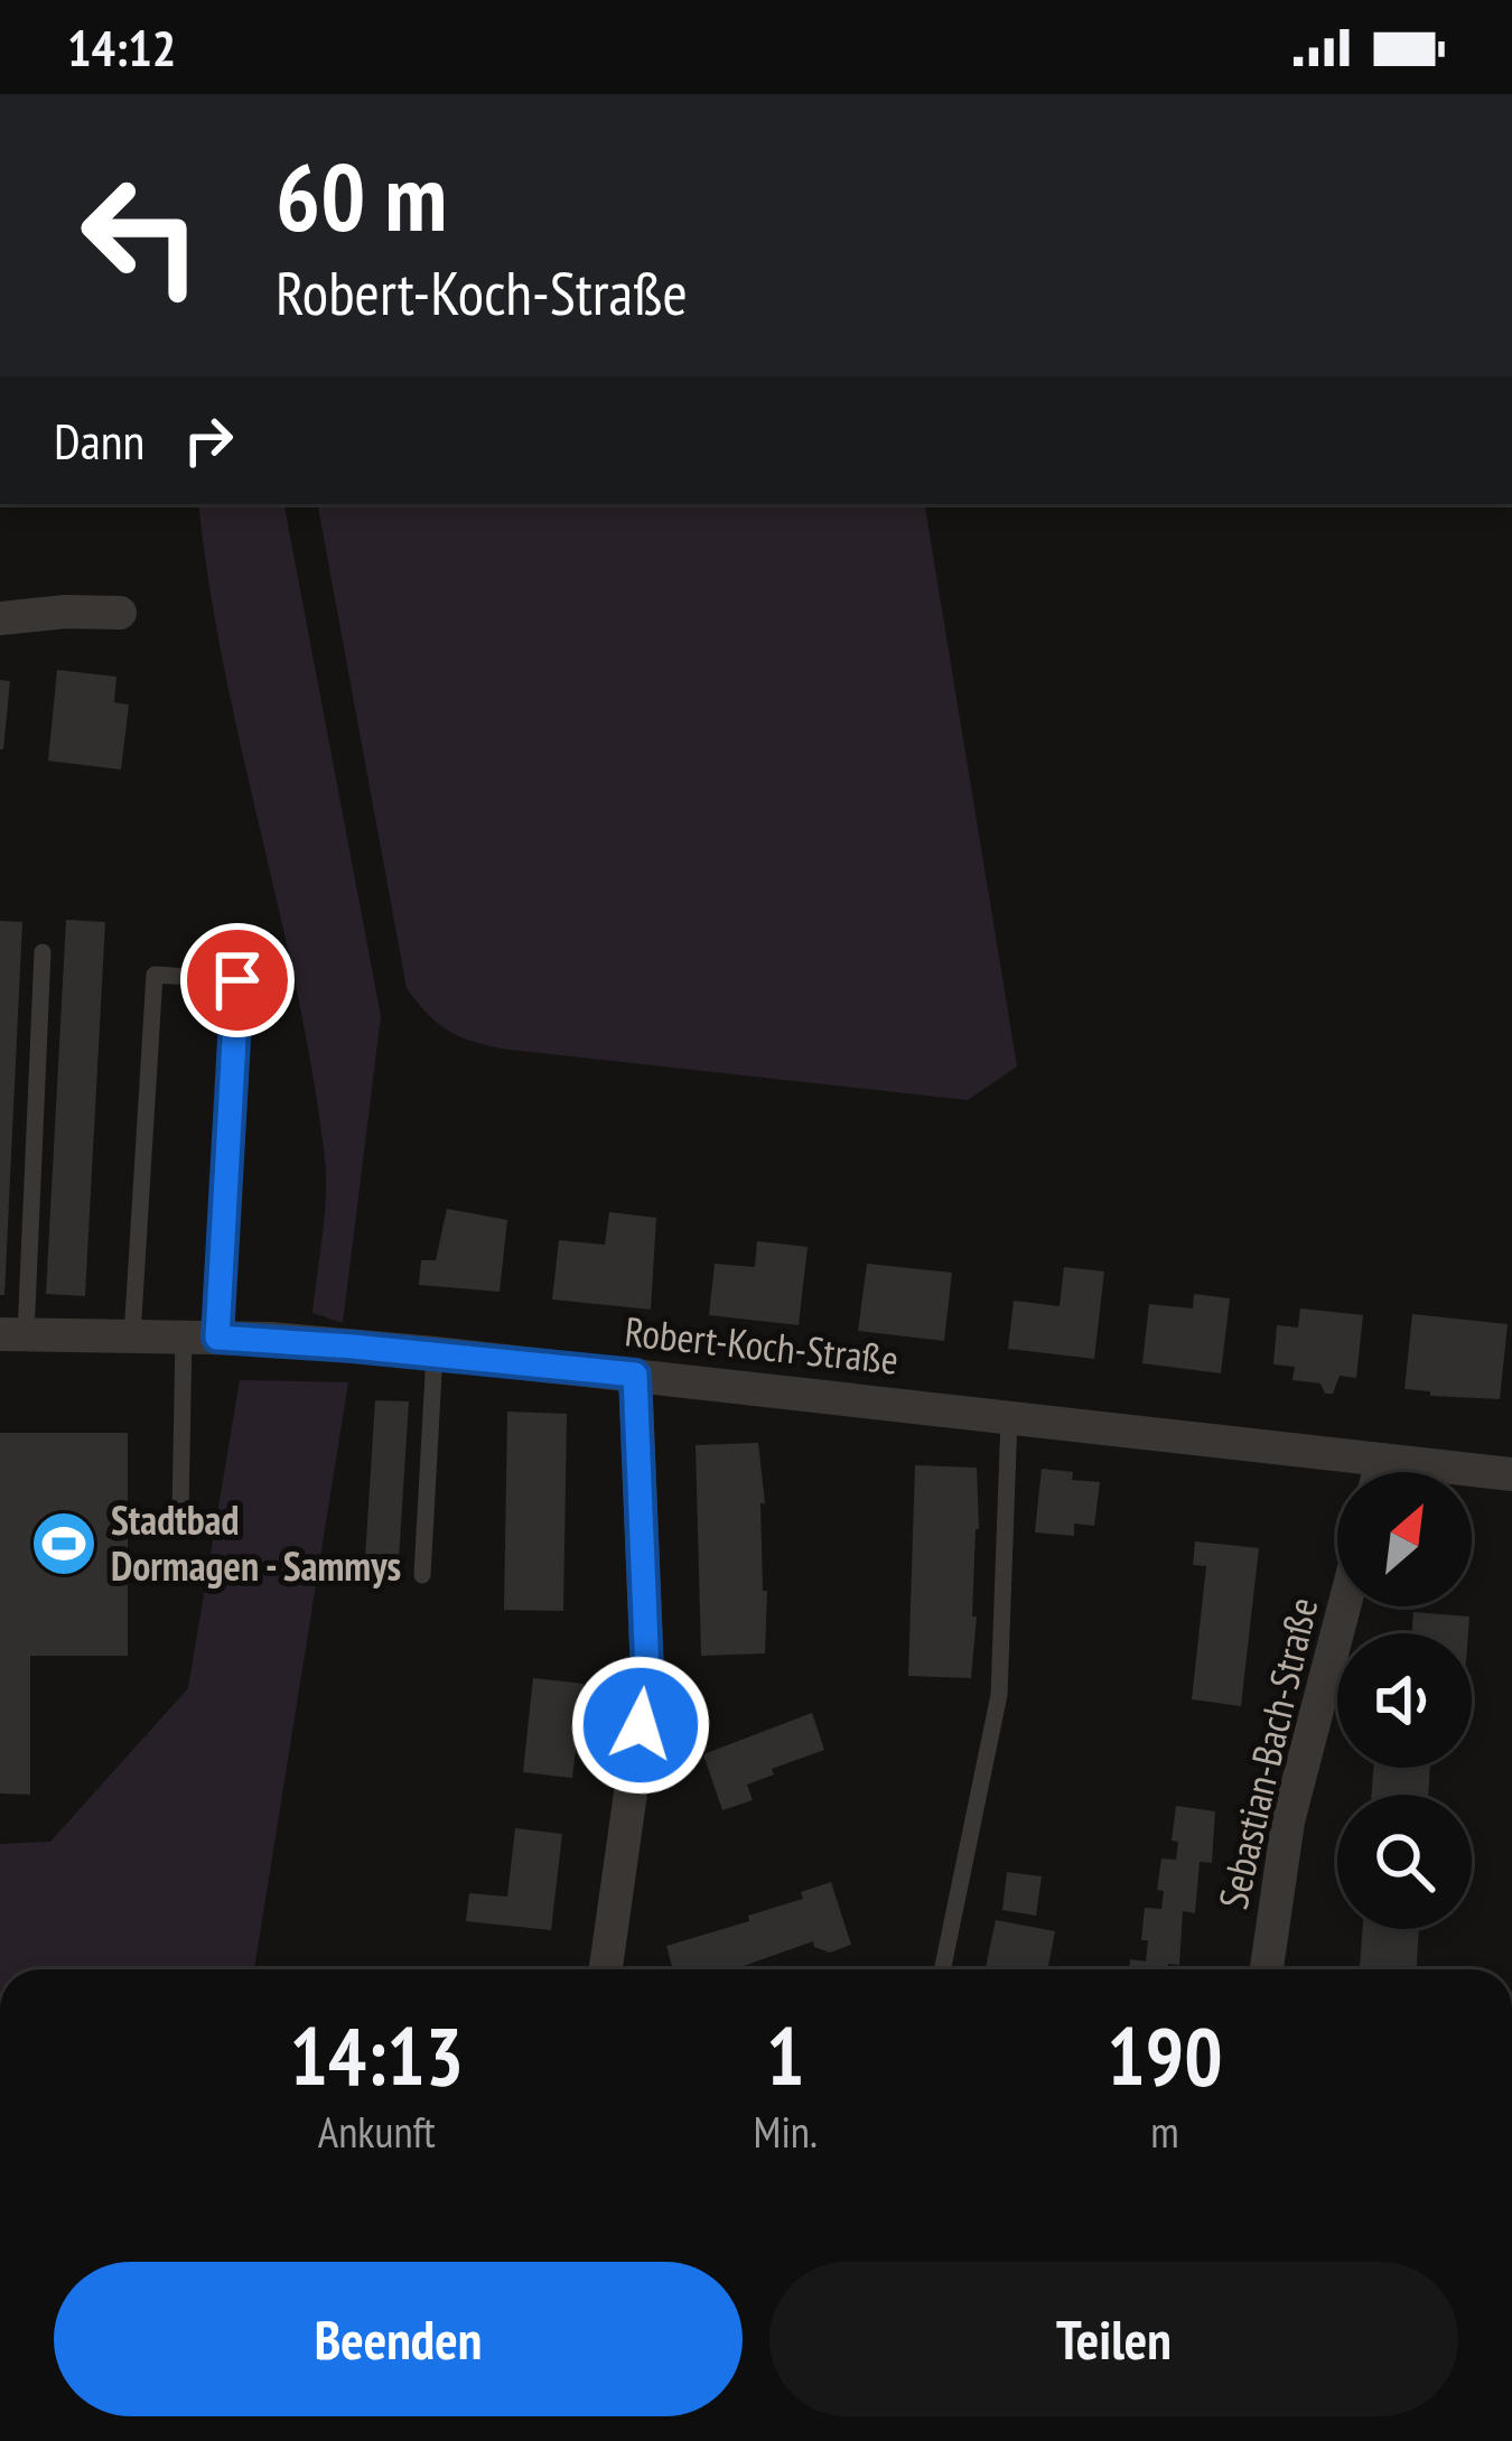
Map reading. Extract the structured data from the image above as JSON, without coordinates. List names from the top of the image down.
{
  "streets": {
    "street": ["Robert-Koch-Straße", "Sebastian-Bach-Straße"]
  },
  "places": {
    "sports": ["Stadtbad Dormagen - Sammys"]
  },
  "north": "top right",
  "page": {
    "status": "14:12",
    "turn": ["60 m", "Robert-Koch-Straße"],
    "then": "Dann",
    "eta": [
      "14:13",
      "Ankunft",
      "1",
      "Min.",
      "190",
      "m"
    ],
    "buttons": ["Beenden", "Teilen"]
  }
}
